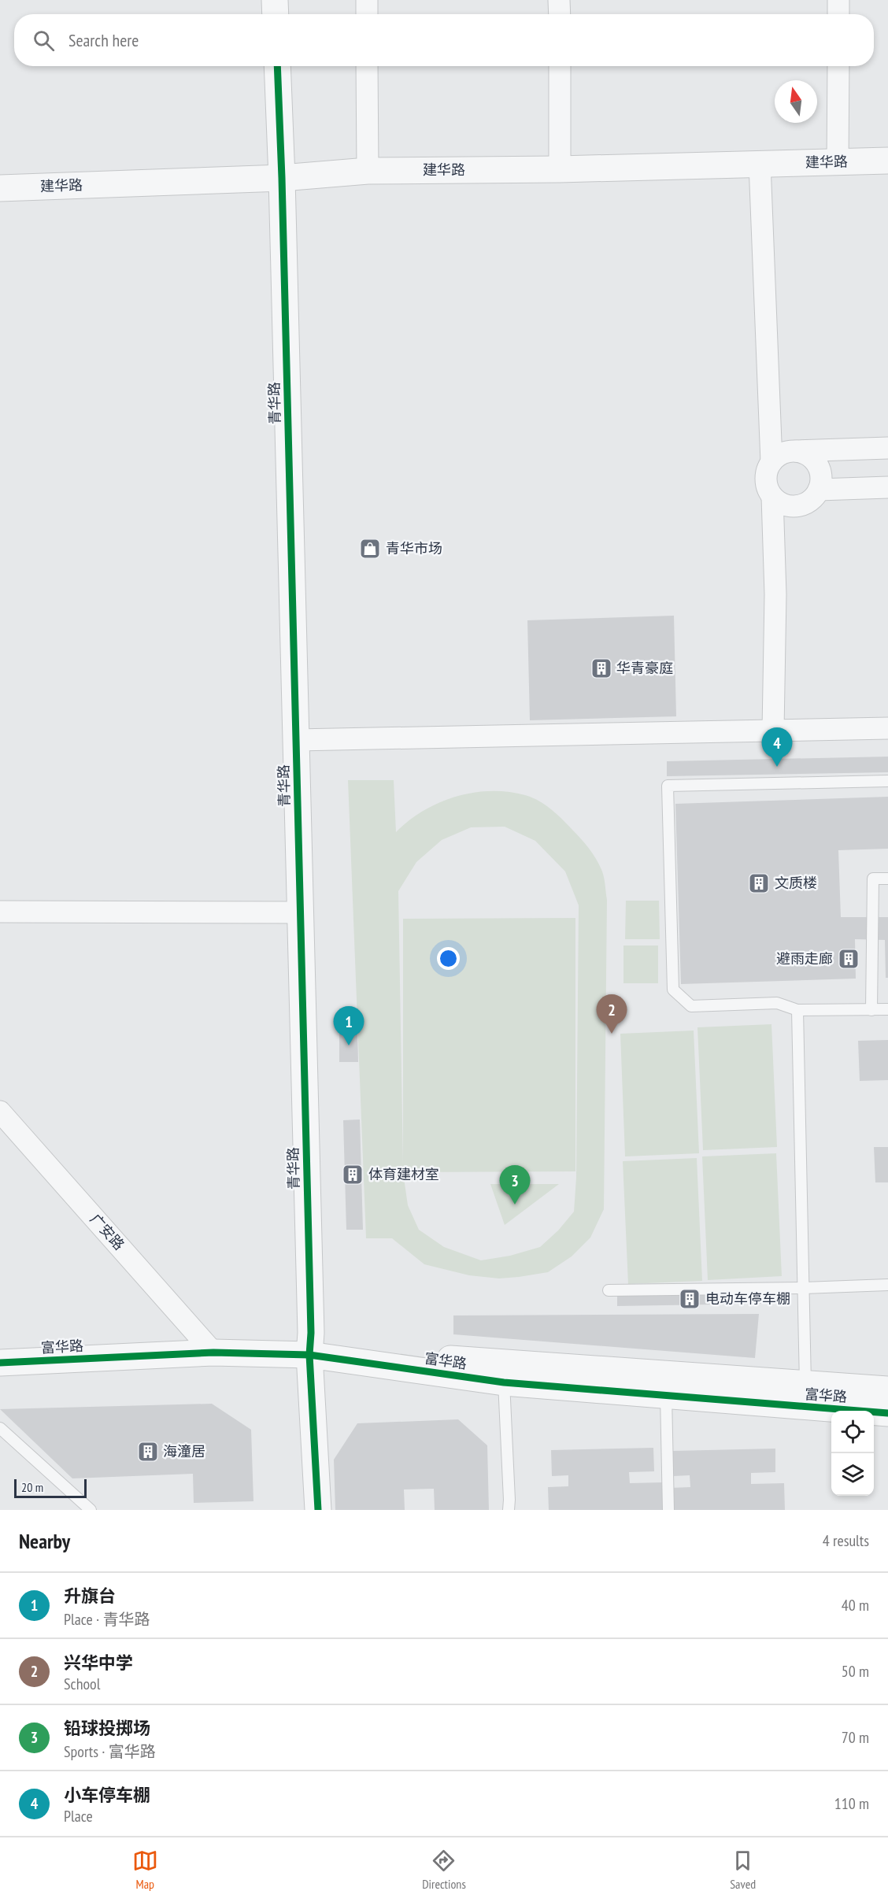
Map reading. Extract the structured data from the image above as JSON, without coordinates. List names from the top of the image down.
{
  "streets": {
    "street": [
      "建华路",
      "青华路",
      "广安路",
      "富华路"
    ]
  },
  "crossings": [
    ["建华路", "青华路"],
    ["青华路", "富华路"],
    ["广安路", "富华路"]
  ],
  "places": {
    "shop": ["青华市场"],
    "building": [
      "华青豪庭",
      "文质楼",
      "避雨走廊",
      "体育建材室",
      "电动车停车棚",
      "海潼居"
    ]
  },
  "scale_bar": "20 m",
  "north": "top",
  "page": {
    "search": "Search here",
    "pins": [
      "4",
      "2",
      "1",
      "3"
    ],
    "scale": "20 m",
    "heading": ["Nearby", "4 results"],
    "list": [
      {
        "mark": "1",
        "name": "升旗台",
        "note": "Place · 青华路",
        "value": "40 m"
      },
      {
        "mark": "2",
        "name": "兴华中学",
        "note": "School",
        "value": "50 m"
      },
      {
        "mark": "3",
        "name": "铅球投掷场",
        "note": "Sports · 富华路",
        "value": "70 m"
      },
      {
        "mark": "4",
        "name": "小车停车棚",
        "note": "Place",
        "value": "110 m"
      }
    ],
    "nav": ["Map", "Directions", "Saved"]
  }
}
